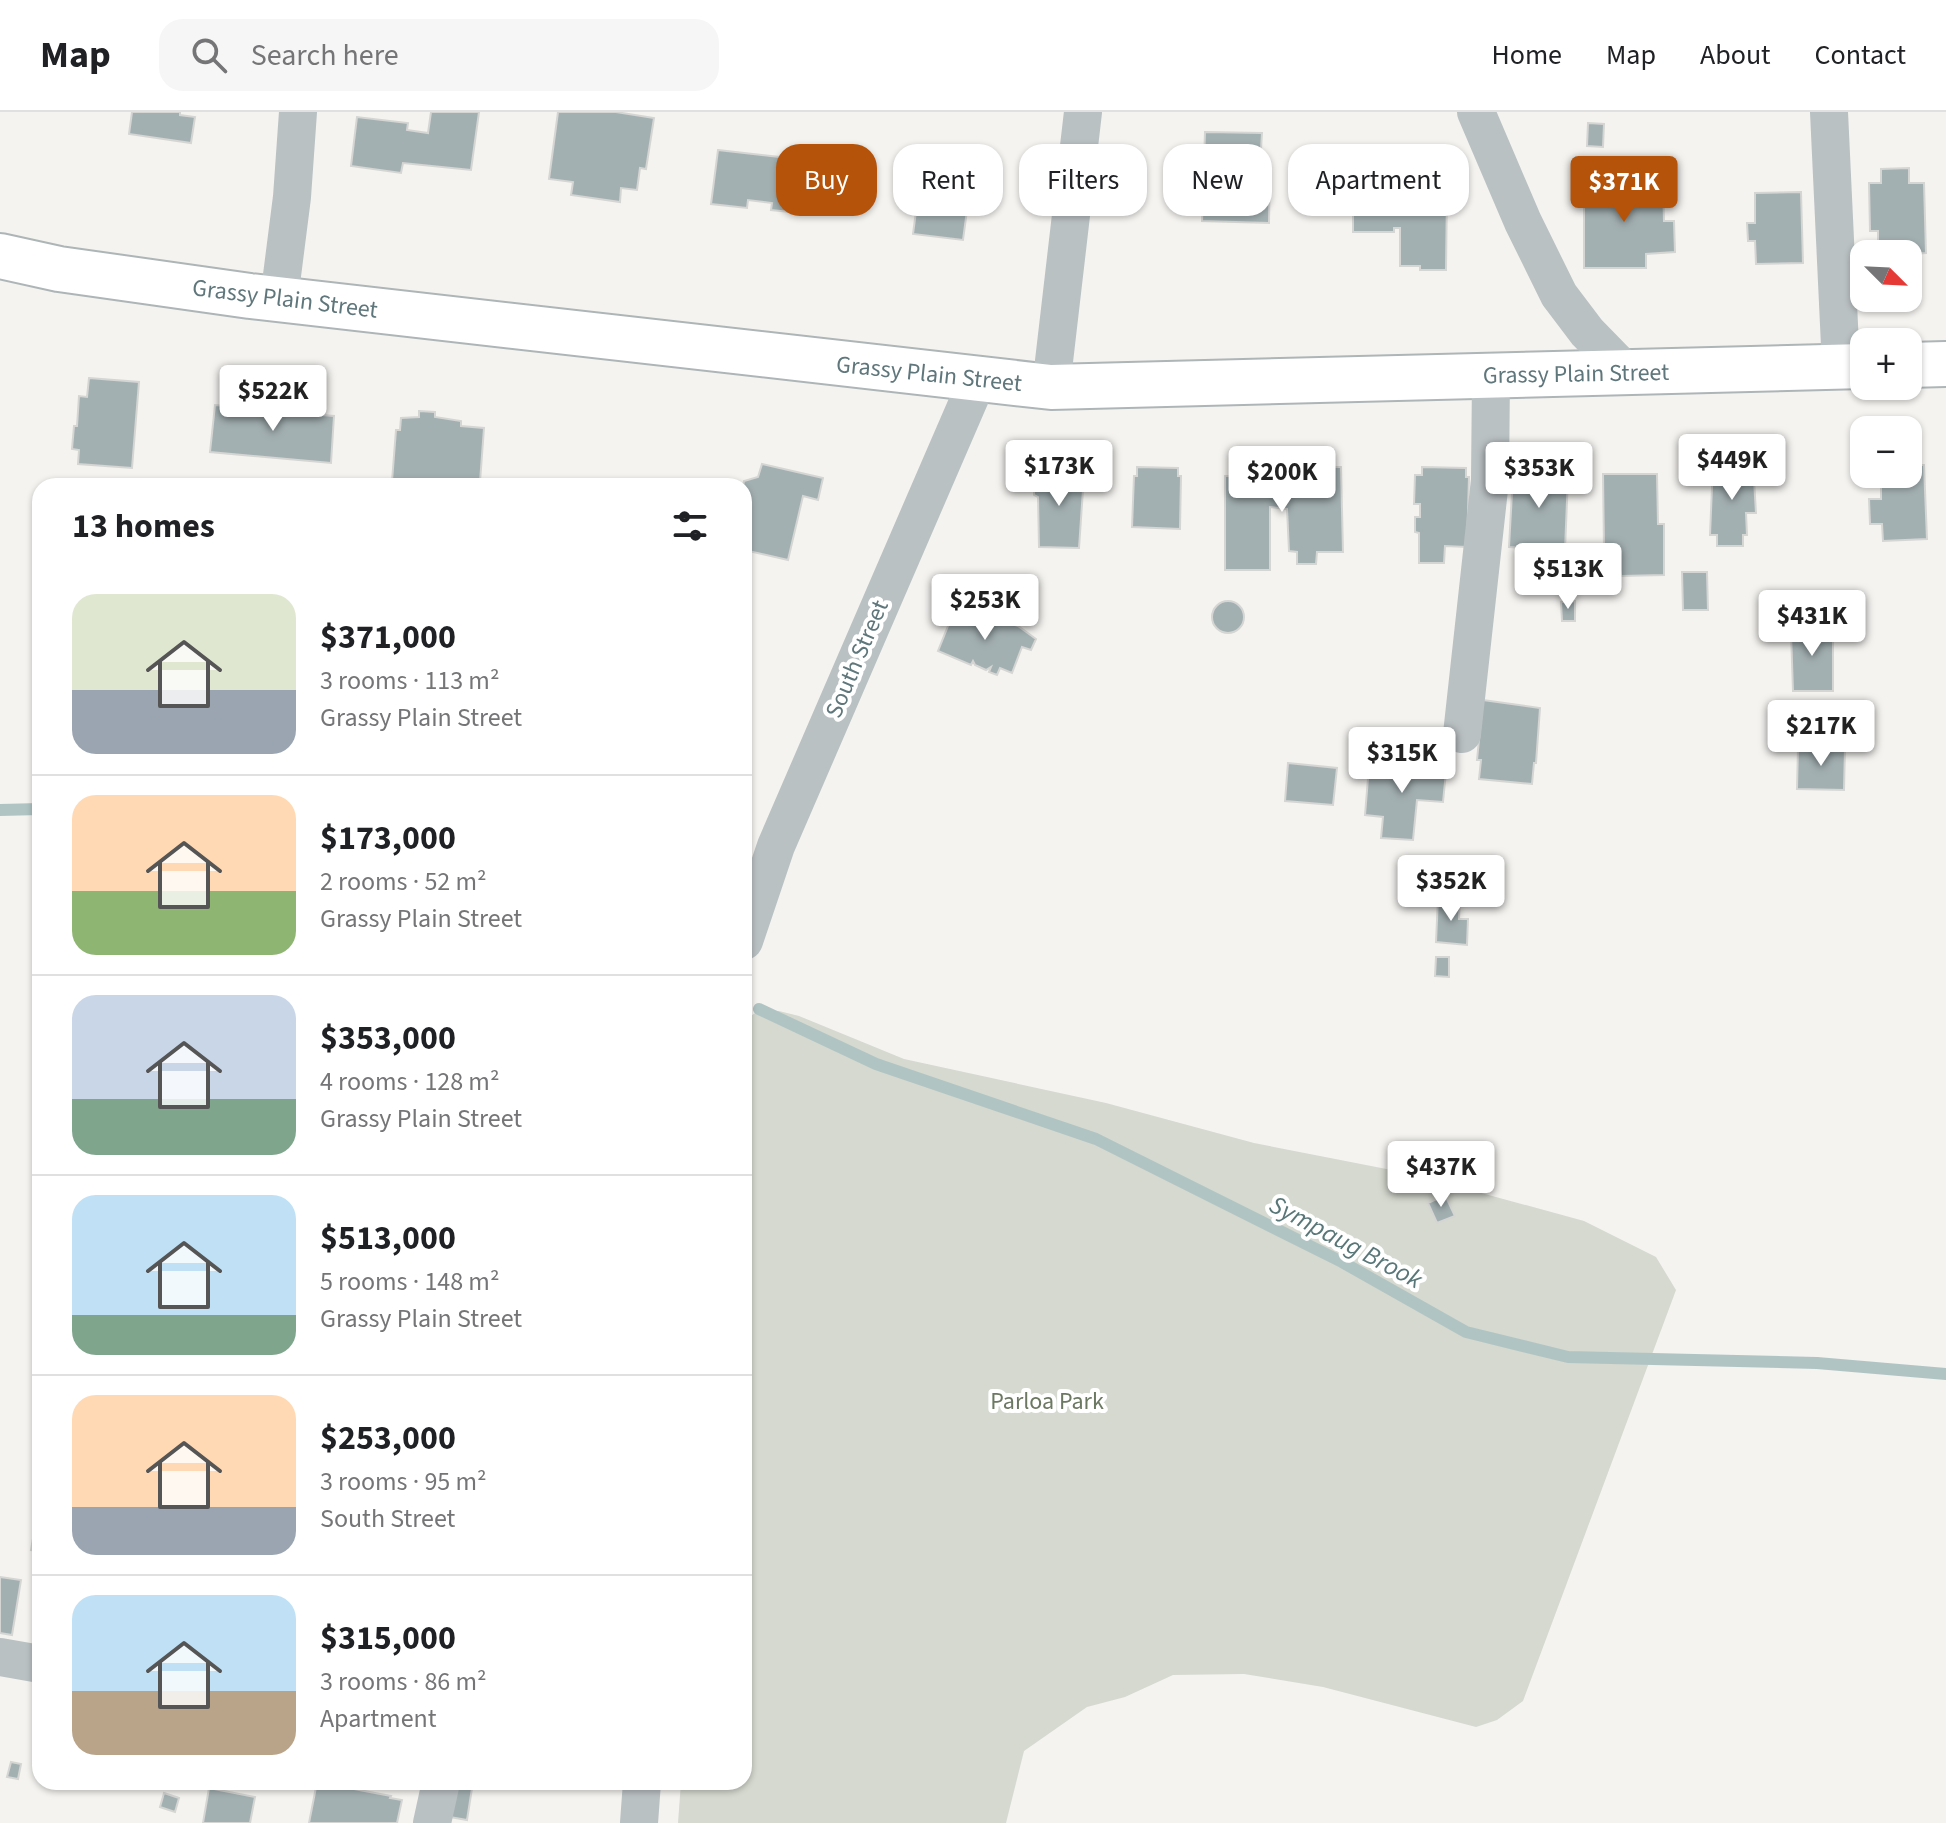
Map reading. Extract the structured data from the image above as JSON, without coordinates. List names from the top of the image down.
{
  "streets": {
    "main road": ["Grassy Plain Street"],
    "street": ["South Street"]
  },
  "crossings": [
    ["Grassy Plain Street", "South Street"]
  ],
  "water": ["Sympaug Brook"],
  "parks": ["Parloa Park"],
  "north": "bottom right",
  "page": {
    "header": "Map",
    "search": "Search here",
    "nav": [
      "Home",
      "Map",
      "About",
      "Contact"
    ],
    "chip": [
      "Buy",
      "Rent",
      "Filters",
      "New",
      "Apartment"
    ],
    "price": [
      "$371K",
      "$522K",
      "$449K",
      "$173K",
      "$353K",
      "$200K",
      "$513K",
      "$253K",
      "$431K",
      "$217K",
      "$315K",
      "$352K",
      "$437K"
    ],
    "map_buttons": ["+", "−"],
    "heading": "13 homes",
    "list": [
      {
        "name": "$371,000",
        "note": "3 rooms · 113 m² · Grassy Plain Street"
      },
      {
        "name": "$173,000",
        "note": "2 rooms · 52 m² · Grassy Plain Street"
      },
      {
        "name": "$353,000",
        "note": "4 rooms · 128 m² · Grassy Plain Street"
      },
      {
        "name": "$513,000",
        "note": "5 rooms · 148 m² · Grassy Plain Street"
      },
      {
        "name": "$253,000",
        "note": "3 rooms · 95 m² · South Street"
      },
      {
        "name": "$315,000",
        "note": "3 rooms · 86 m² · Apartment"
      }
    ]
  }
}
